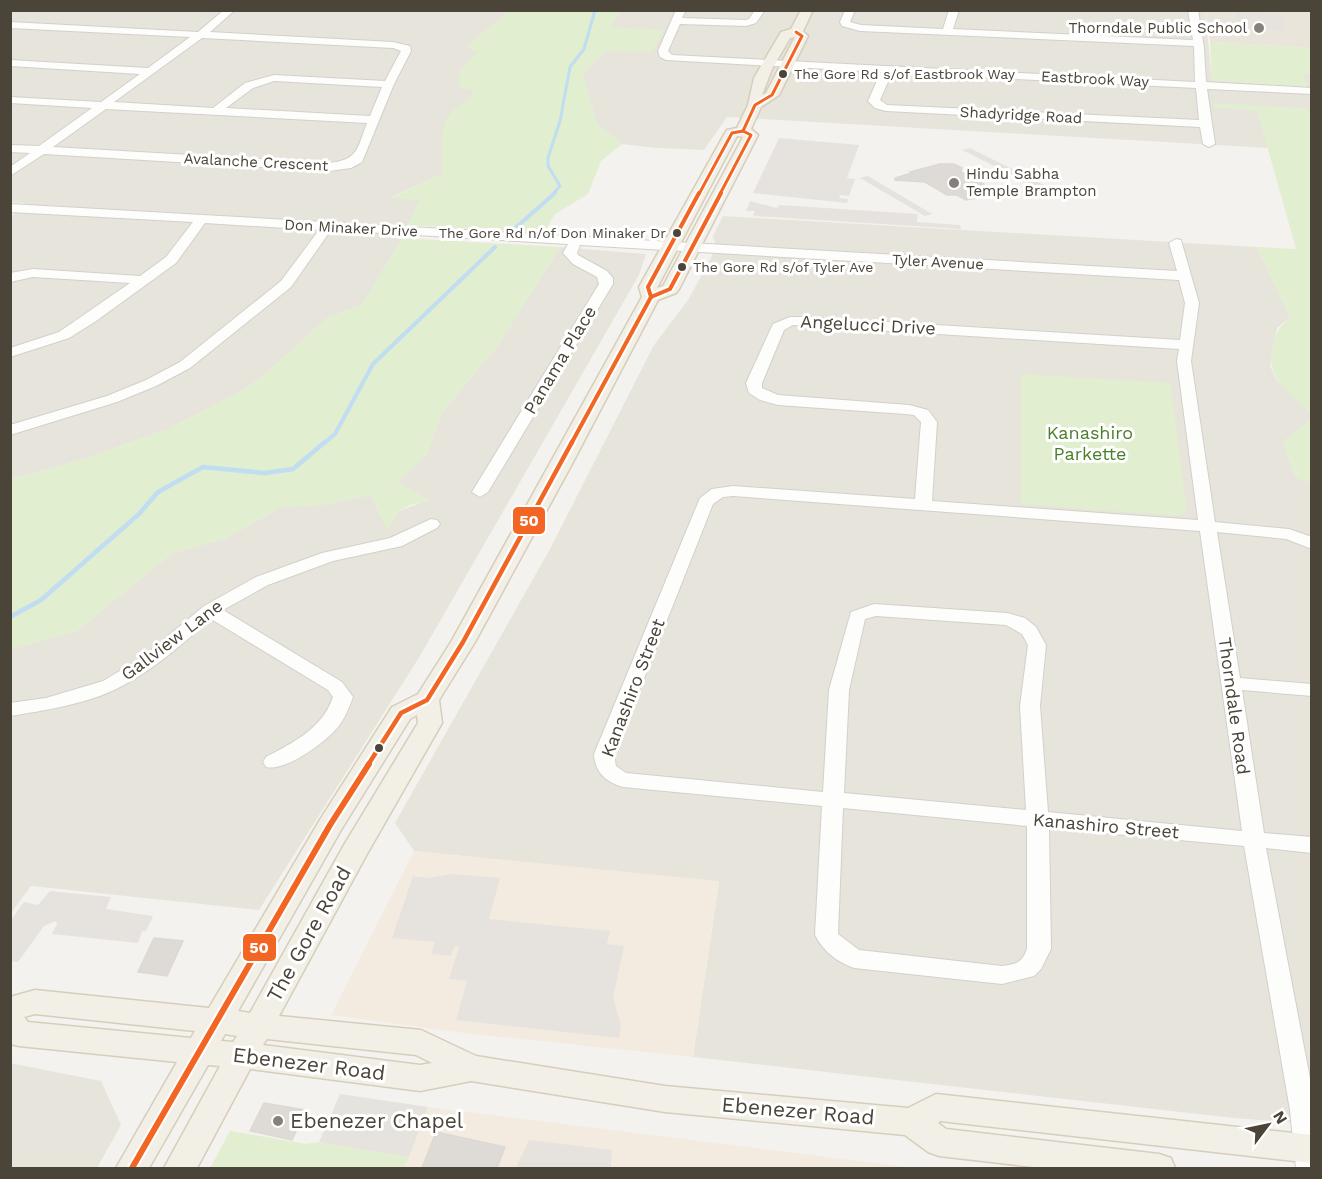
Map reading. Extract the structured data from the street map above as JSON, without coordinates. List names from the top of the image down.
{
  "streets": {
    "main road": ["The Gore Road", "Ebenezer Road"],
    "street": [
      "Eastbrook Way",
      "Shadyridge Road",
      "Avalanche Crescent",
      "Don Minaker Drive",
      "Tyler Avenue",
      "Angelucci Drive",
      "Panama Place",
      "Gallview Lane",
      "Kanashiro Street",
      "Thorndale Road"
    ]
  },
  "crossings": [
    ["Eastbrook Way", "Shadyridge Road"],
    ["Eastbrook Way", "The Gore Road"],
    ["Don Minaker Drive", "Tyler Avenue"],
    ["Don Minaker Drive", "Panama Place"],
    ["Don Minaker Drive", "The Gore Road"],
    ["Tyler Avenue", "Thorndale Road"],
    ["Tyler Avenue", "The Gore Road"],
    ["Angelucci Drive", "Kanashiro Street"],
    ["Angelucci Drive", "Thorndale Road"],
    ["Kanashiro Street", "Thorndale Road"],
    ["The Gore Road", "Ebenezer Road"]
  ],
  "parks": ["Kanashiro Parkette"],
  "places": [
    "Thorndale Public School",
    "The Gore Rd s/of Eastbrook Way",
    "Hindu Sabha Temple Brampton",
    "The Gore Rd n/of Don Minaker Dr",
    "The Gore Rd s/of Tyler Ave",
    "Ebenezer Chapel"
  ],
  "lines": ["transit line 50"],
  "north": "top right"
}
